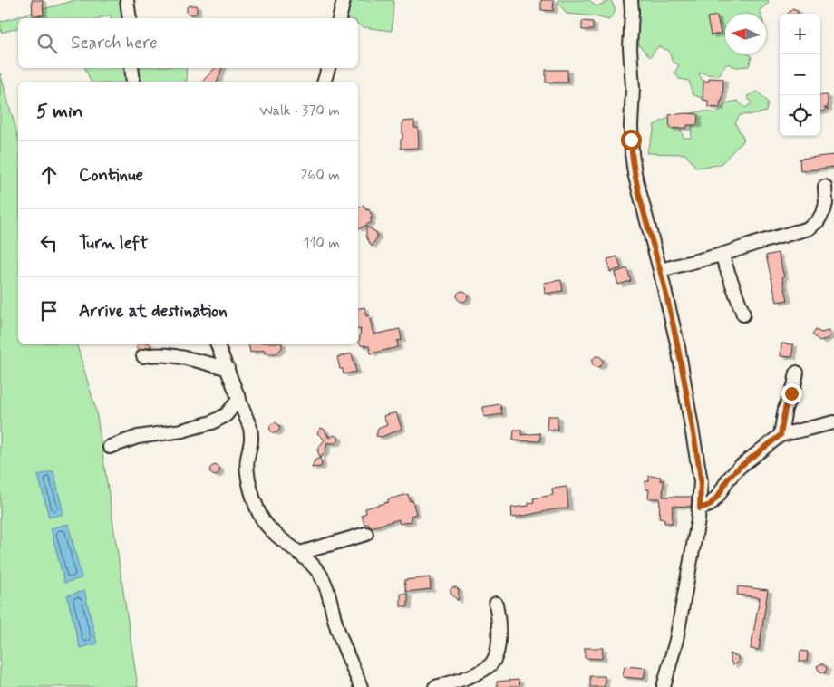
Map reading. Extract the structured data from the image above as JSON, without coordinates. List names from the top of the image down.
{
  "north": "left",
  "page": {
    "map_buttons": ["+", "−"],
    "search": "Search here",
    "heading": ["5 min", "Walk · 370 m"],
    "list": [
      ["Continue", "260 m"],
      ["Turn left", "110 m"],
      "Arrive at destination"
    ]
  }
}
